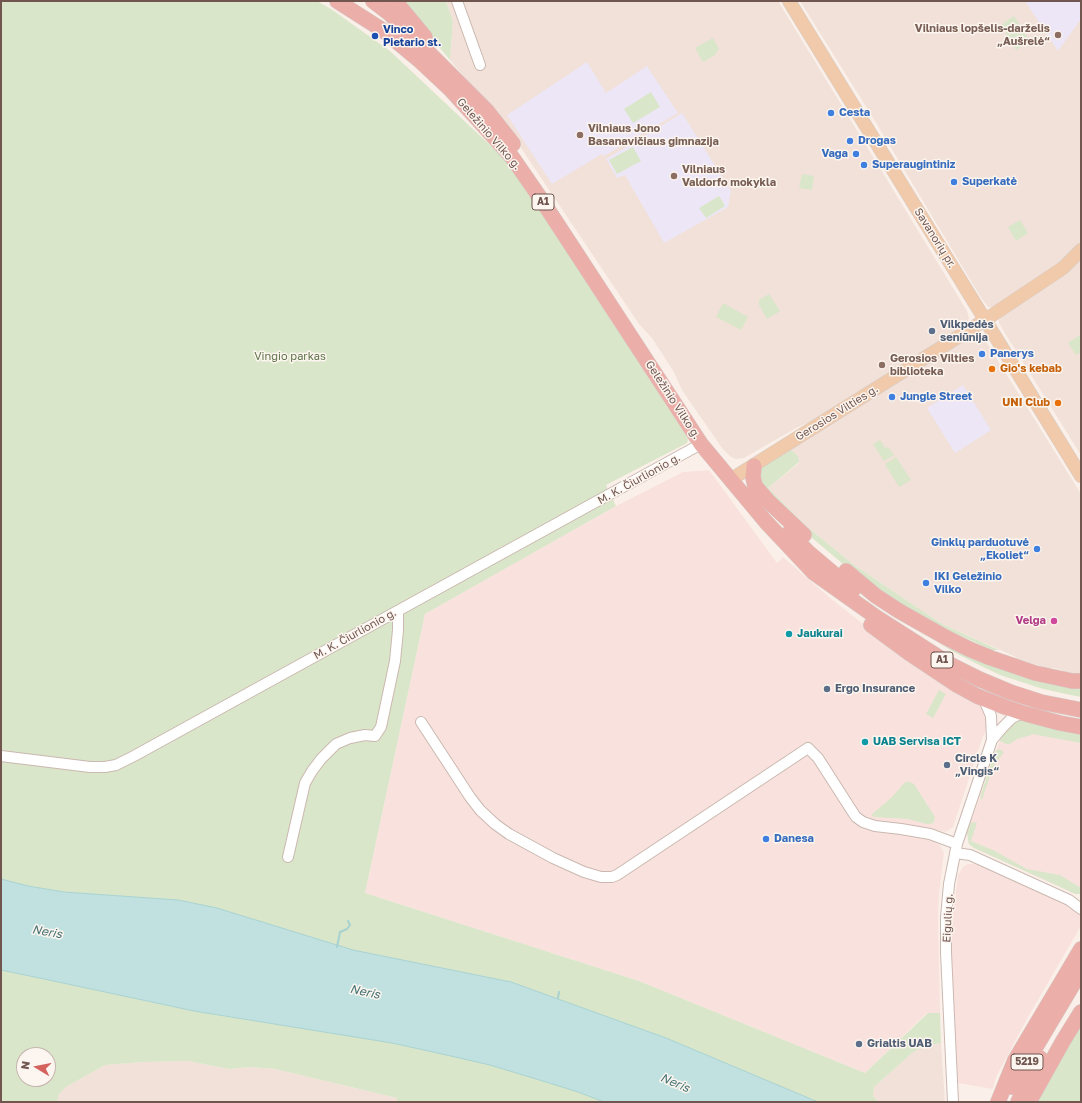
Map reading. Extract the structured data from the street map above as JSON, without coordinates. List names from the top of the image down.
{
  "streets": {
    "highway": ["Geležinio Vilko g.", "A1", "5219"],
    "main road": ["Savanorių pr.", "Gerosios Vilties g."],
    "street": ["M. K. Čiurlionio g.", "Eigulių g."]
  },
  "crossings": [
    ["Geležinio Vilko g.", "Gerosios Vilties g."],
    ["Geležinio Vilko g.", "M. K. Čiurlionio g."],
    ["Savanorių pr.", "Gerosios Vilties g."]
  ],
  "water": ["Neris"],
  "parks": ["Vingio parkas"],
  "places": [
    "Vilniaus lopšelis-darželis „Aušrelė“",
    "Vinco Pietario st.",
    "Cesta",
    "Vilniaus Jono Basanavičiaus gimnazija",
    "Drogas",
    "Vaga",
    "Superaugintiniz",
    "Vilniaus Valdorfo mokykla",
    "Superkatė",
    "Vilkpedės seniūnija",
    "Panerys",
    "Gerosios Vilties biblioteka",
    "Gio's kebab",
    "Jungle Street",
    "UNI Club",
    "Ginklų parduotuvė „Ekoliet“",
    "IKI Geležinio Vilko",
    "Velga",
    "Jaukurai",
    "Ergo Insurance",
    "UAB Servisa ICT",
    "Circle K „Vingis“",
    "Danesa",
    "Grialtis UAB"
  ],
  "north": "left"
}
